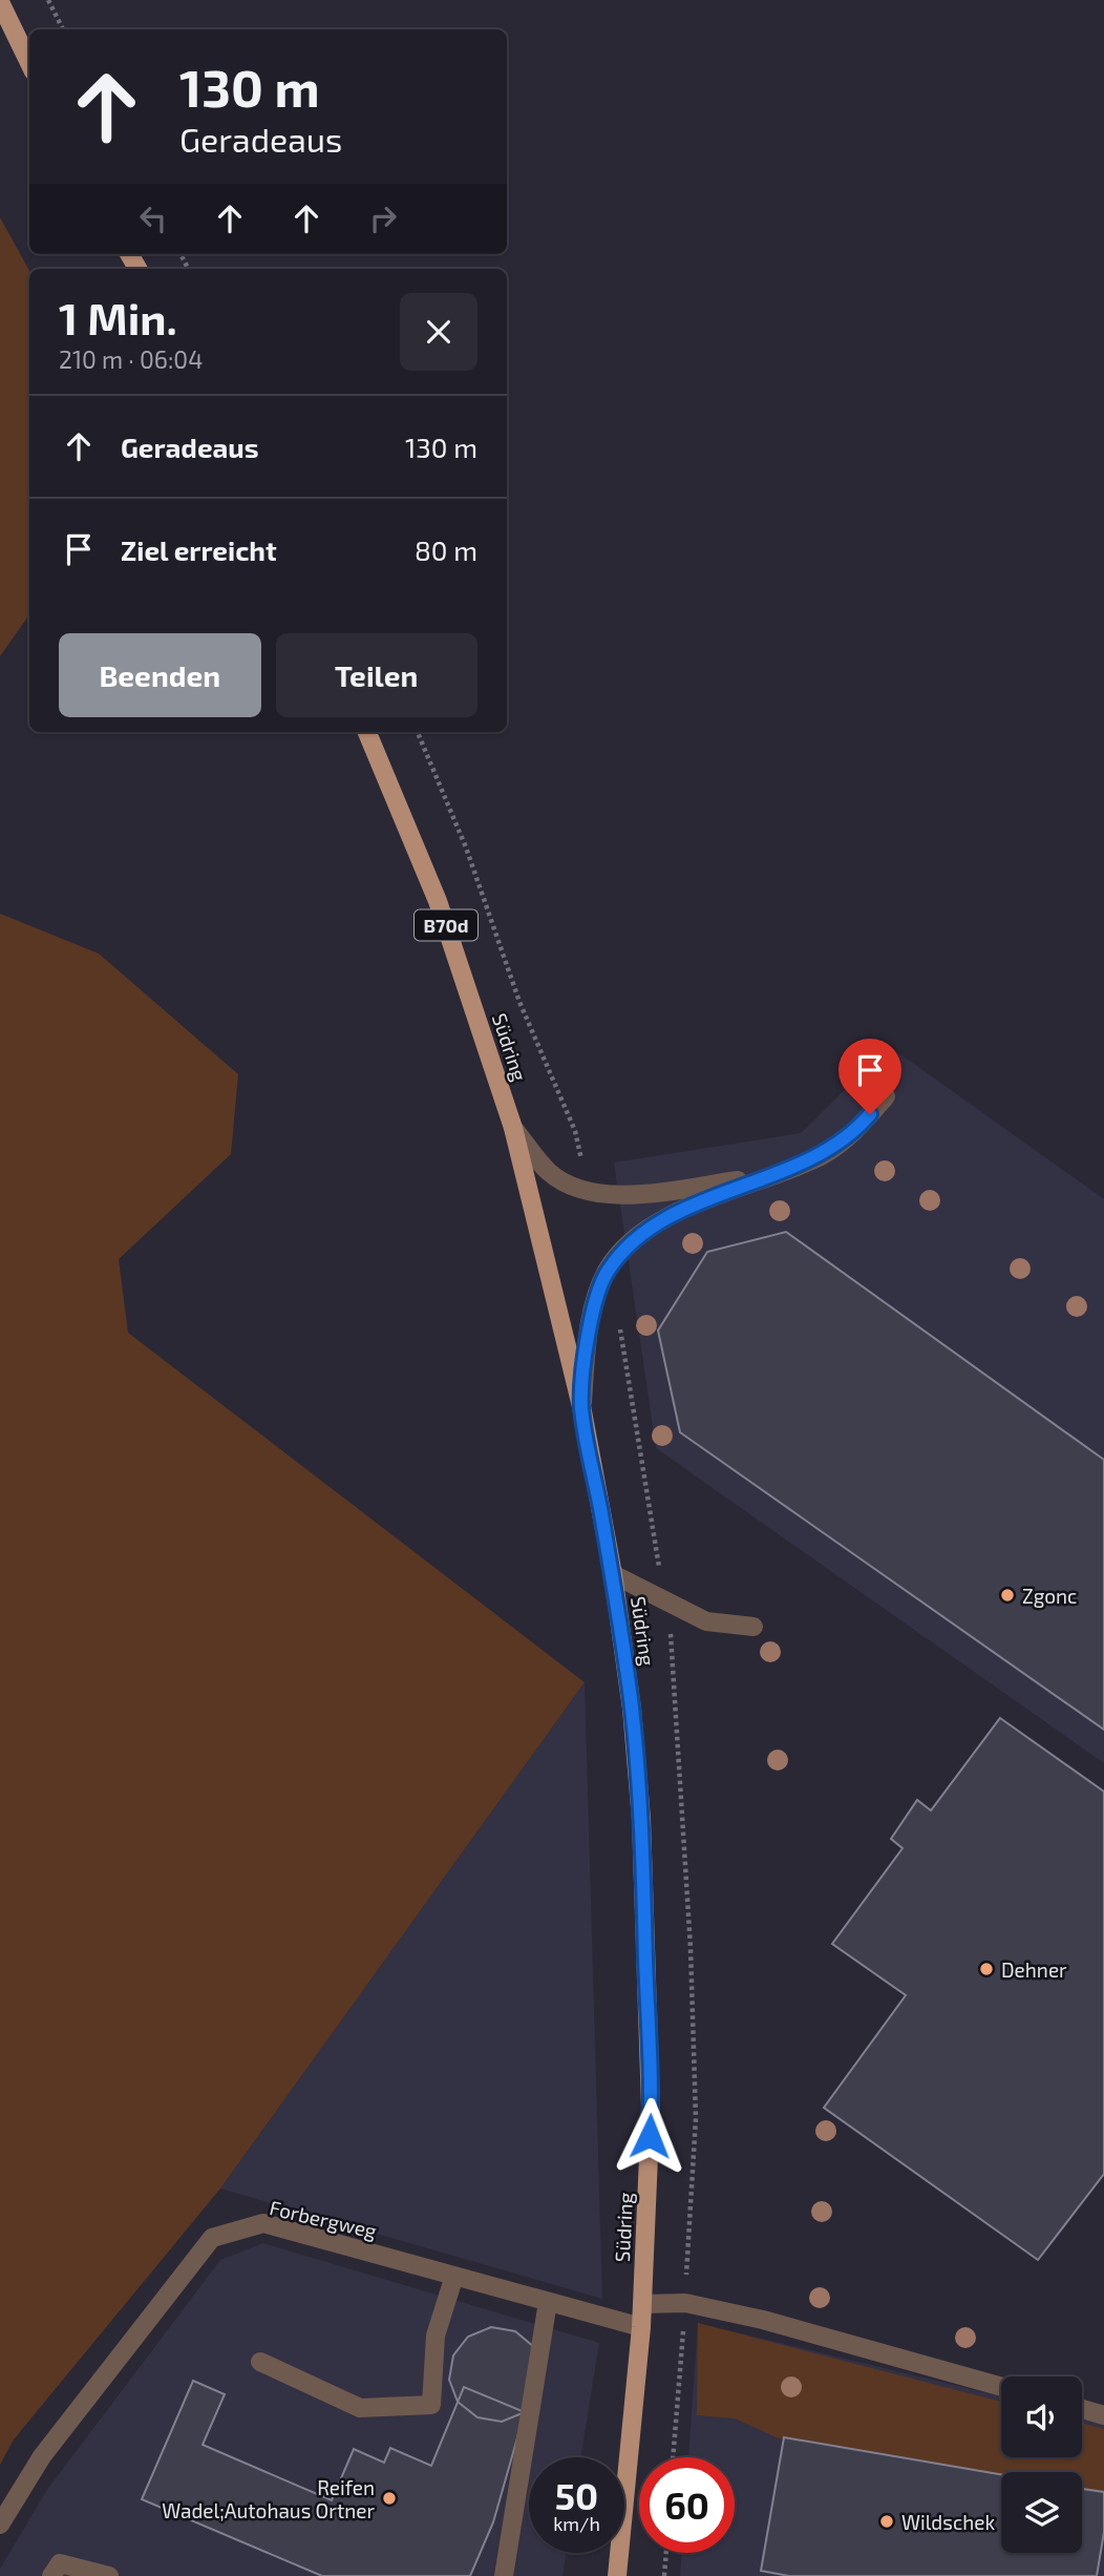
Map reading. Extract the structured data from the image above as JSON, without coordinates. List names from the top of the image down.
{
  "streets": {
    "main road": ["B70d", "Südring"],
    "street": ["Forbergweg"]
  },
  "crossings": [
    ["Südring", "Forbergweg"]
  ],
  "places": [
    "Zgonc",
    "Dehner",
    "Reifen Wadel;Autohaus Ortner",
    "Wildschek"
  ],
  "page": {
    "turn": ["130 m", "Geradeaus"],
    "heading": ["1 Min.", "210 m · 06:04"],
    "list": [
      {
        "name": "Geradeaus",
        "value": "130 m"
      },
      {
        "name": "Ziel erreicht",
        "value": "80 m"
      }
    ],
    "buttons": ["Beenden", "Teilen"],
    "speed": "50 km/h",
    "limit": "60"
  }
}
